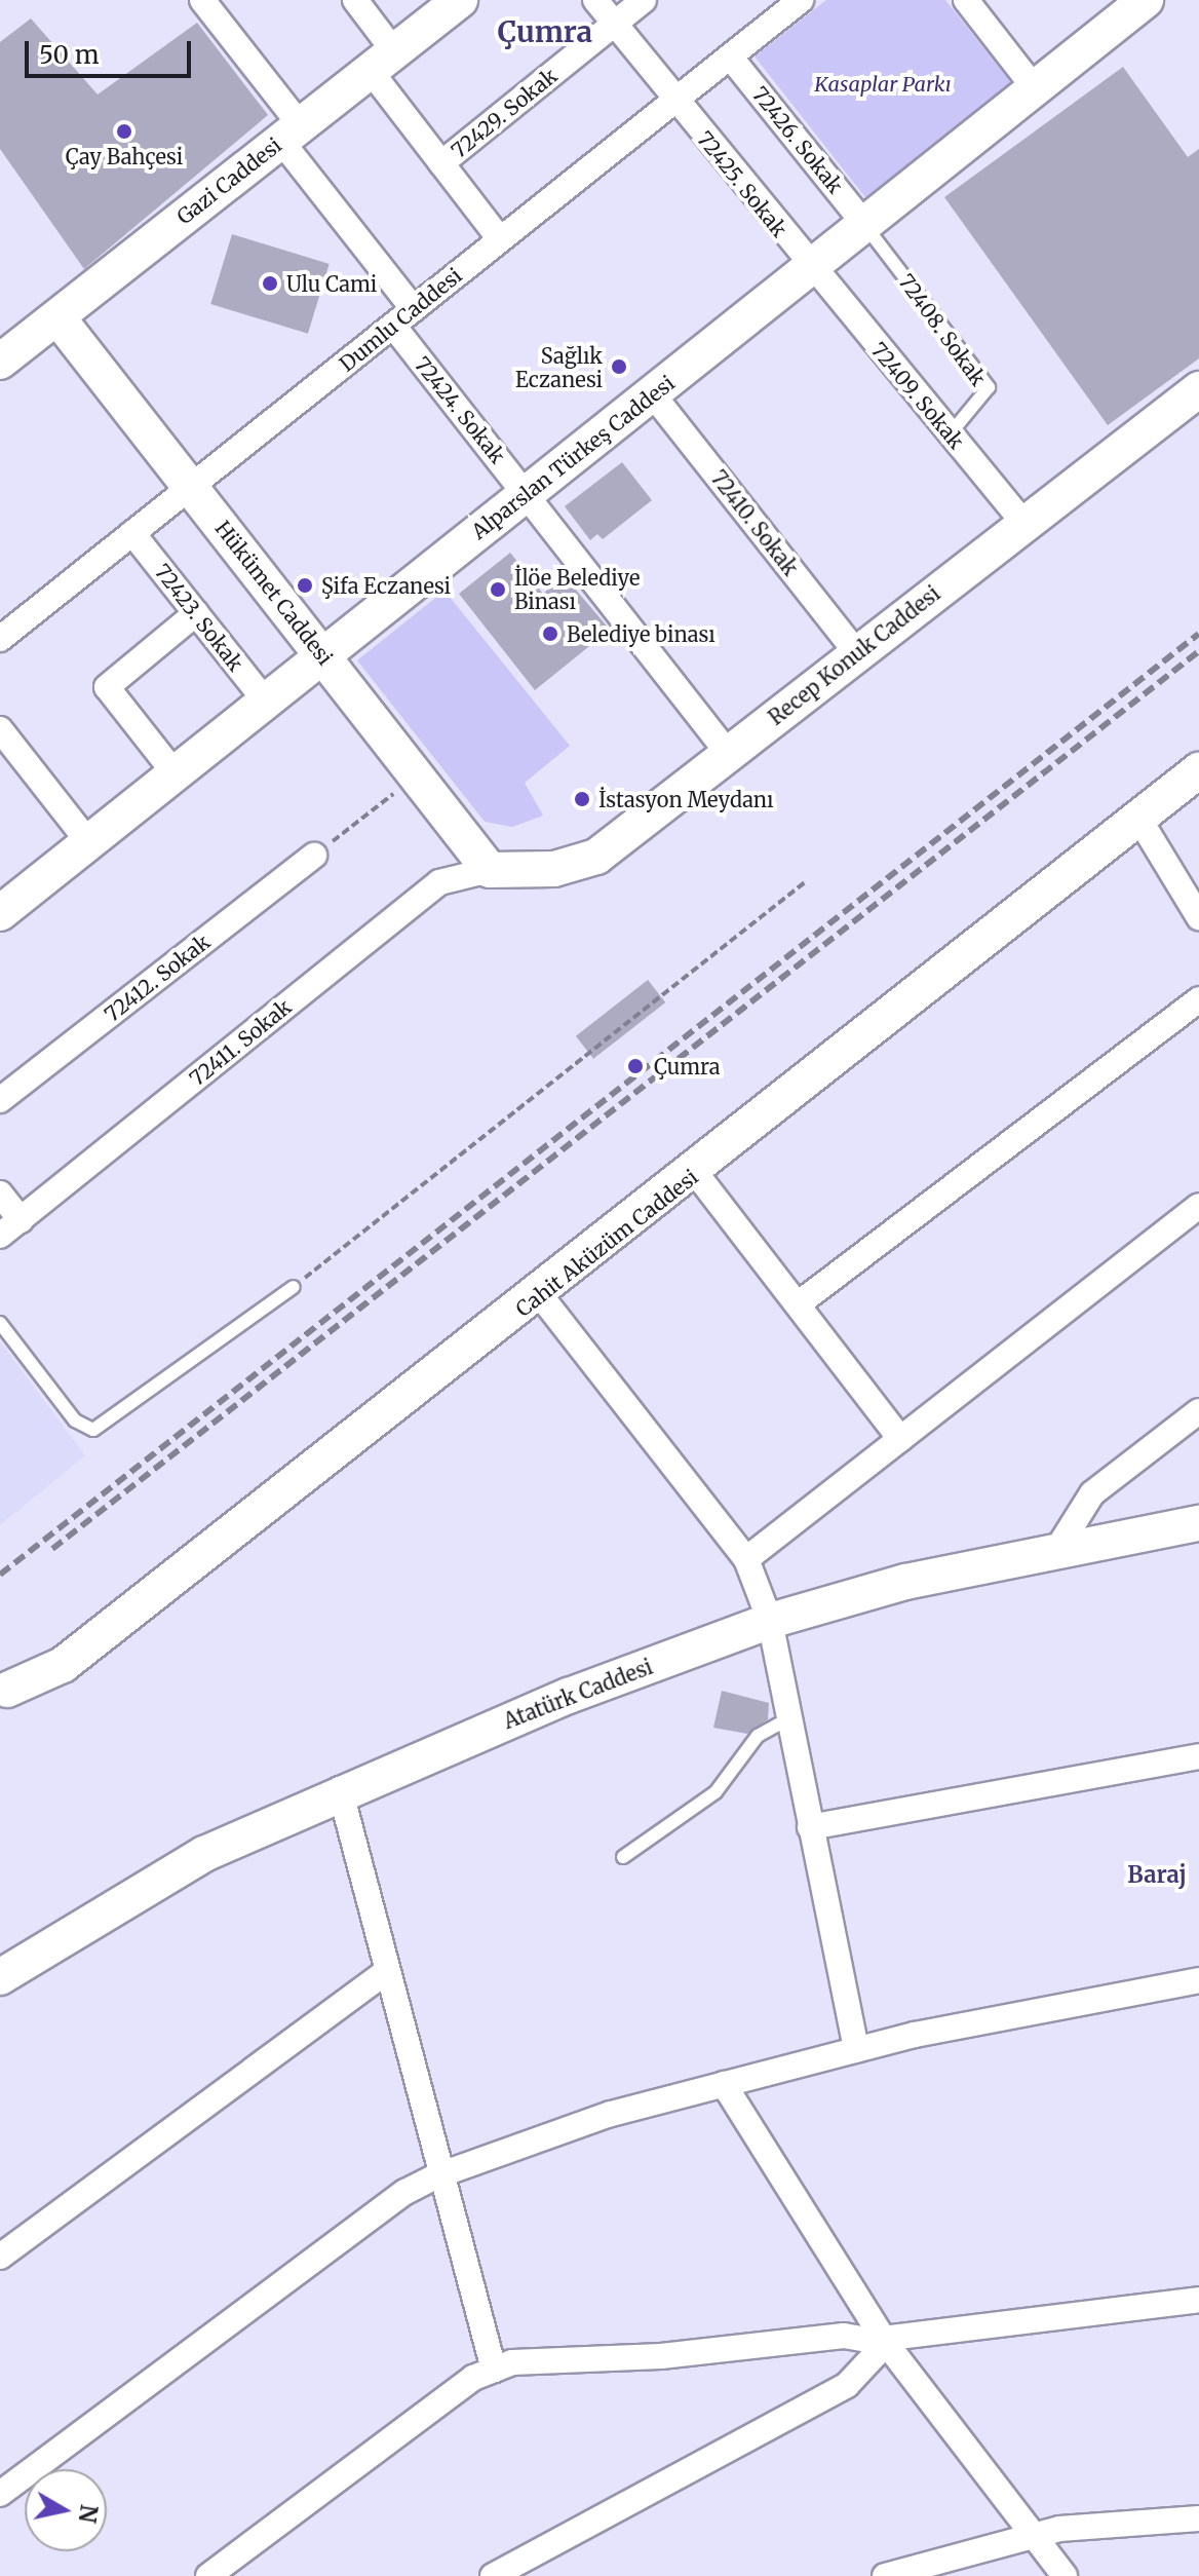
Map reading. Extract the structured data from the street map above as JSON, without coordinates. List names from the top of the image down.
{
  "streets": {
    "street": [
      "72429. Sokak",
      "72426. Sokak",
      "Gazi Caddesi",
      "72425. Sokak",
      "Dumlu Caddesi",
      "72409. Sokak",
      "72424. Sokak",
      "Alparslan Türkeş Caddesi",
      "72410. Sokak",
      "Hükümet Caddesi",
      "72423. Sokak",
      "Recep Konuk Caddesi",
      "72412. Sokak",
      "72411. Sokak",
      "Cahit Aküzüm Caddesi",
      "Atatürk Caddesi"
    ],
    "lane": ["72408. Sokak"]
  },
  "crossings": [
    ["72429. Sokak", "72425. Sokak"],
    ["72426. Sokak", "Dumlu Caddesi"],
    ["72426. Sokak", "72408. Sokak"],
    ["72426. Sokak", "Alparslan Türkeş Caddesi"],
    ["Gazi Caddesi", "Hükümet Caddesi"],
    ["72425. Sokak", "Dumlu Caddesi"],
    ["72425. Sokak", "72409. Sokak"],
    ["72425. Sokak", "Alparslan Türkeş Caddesi"],
    ["Dumlu Caddesi", "72424. Sokak"],
    ["Dumlu Caddesi", "Hükümet Caddesi"],
    ["Dumlu Caddesi", "72423. Sokak"],
    ["72408. Sokak", "72409. Sokak"],
    ["72408. Sokak", "Alparslan Türkeş Caddesi"],
    ["72409. Sokak", "Alparslan Türkeş Caddesi"],
    ["72409. Sokak", "Recep Konuk Caddesi"],
    ["72424. Sokak", "Alparslan Türkeş Caddesi"],
    ["72424. Sokak", "Recep Konuk Caddesi"],
    ["Alparslan Türkeş Caddesi", "72410. Sokak"],
    ["Alparslan Türkeş Caddesi", "Hükümet Caddesi"],
    ["Alparslan Türkeş Caddesi", "72423. Sokak"],
    ["72410. Sokak", "Recep Konuk Caddesi"],
    ["Hükümet Caddesi", "Recep Konuk Caddesi"],
    ["Hükümet Caddesi", "72411. Sokak"],
    ["Recep Konuk Caddesi", "72411. Sokak"]
  ],
  "districts": ["Çumra", "Baraj"],
  "parks": ["Kasaplar Parkı"],
  "places": [
    "Çay Bahçesi",
    "Ulu Cami",
    "Sağlık Eczanesi",
    "Şifa Eczanesi",
    "İlöe Belediye Binası",
    "Belediye binası",
    "İstasyon Meydanı",
    "Çumra"
  ],
  "scale_bar": "50 m",
  "north": "right"
}
